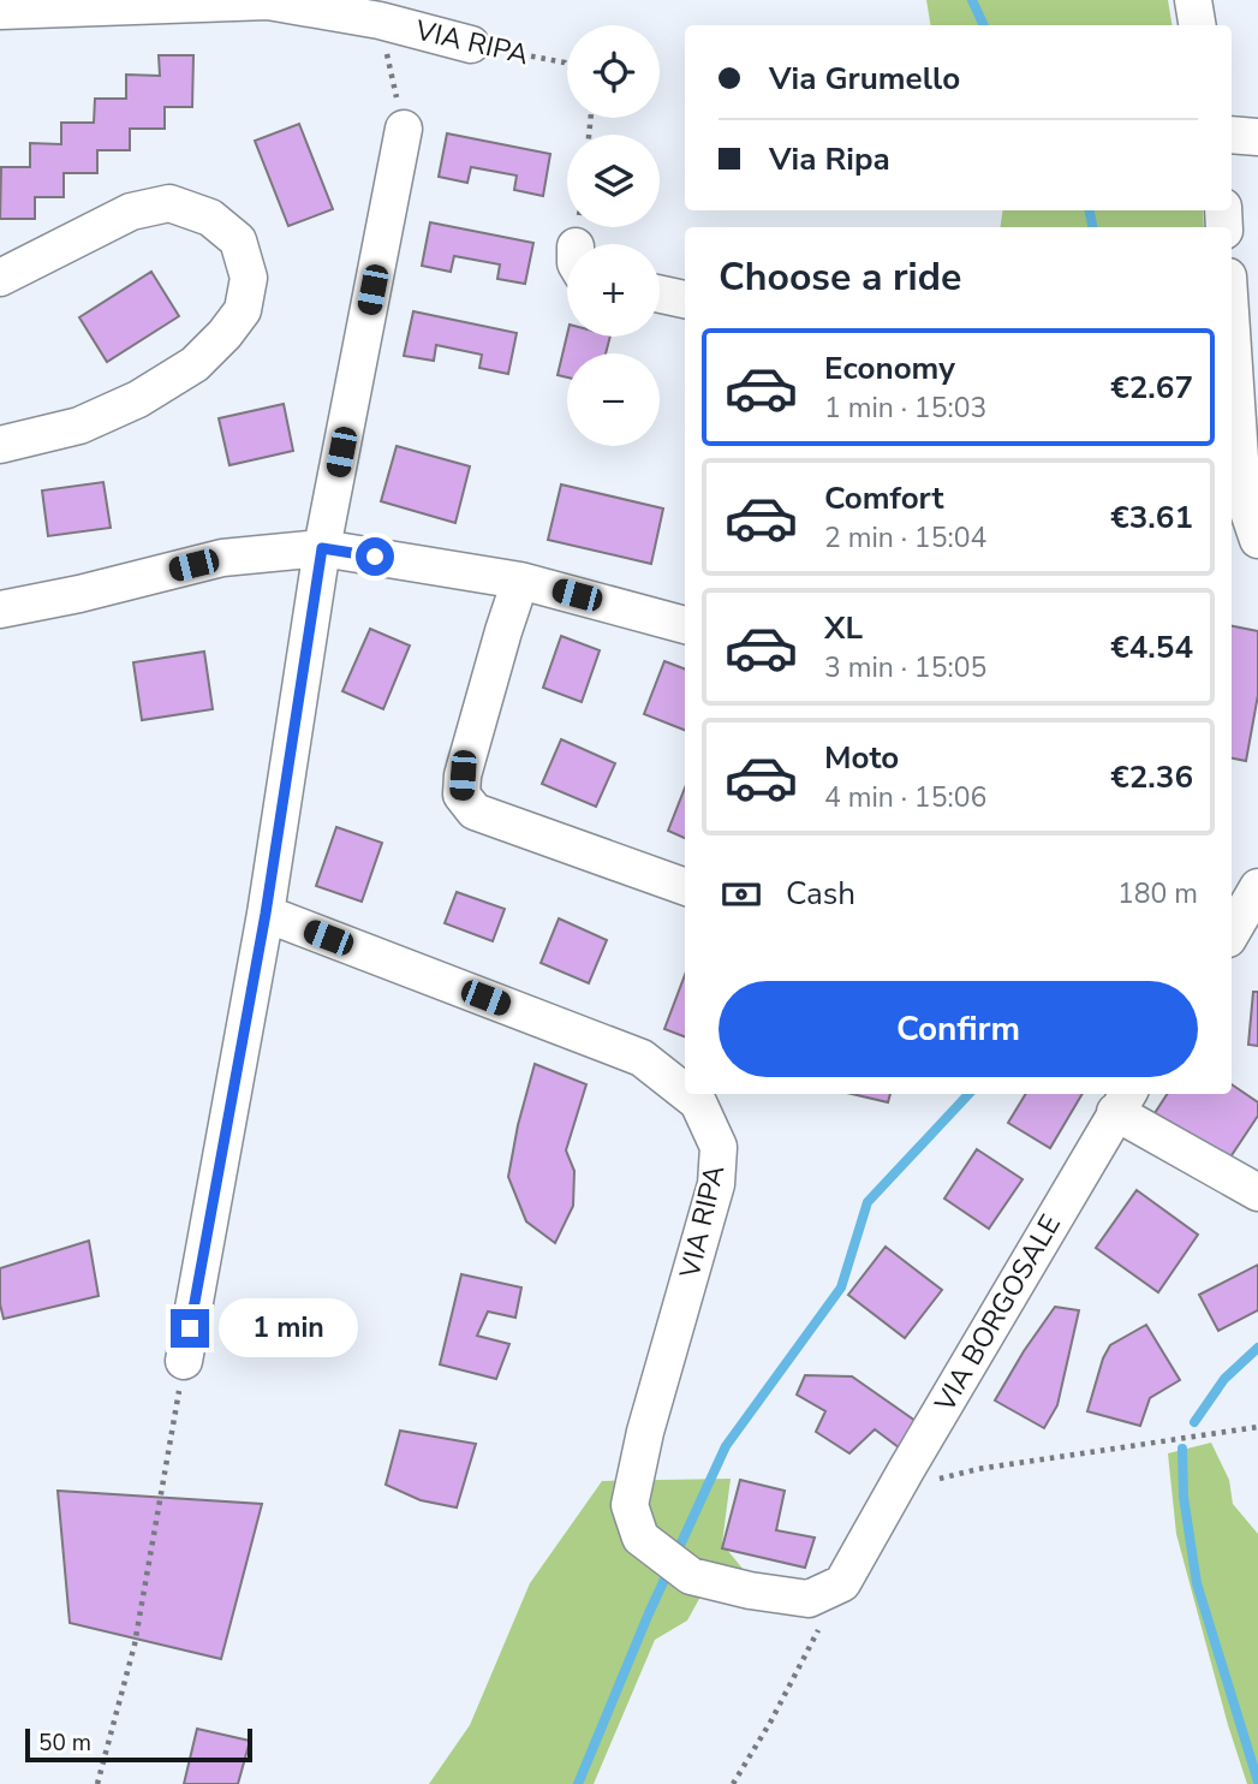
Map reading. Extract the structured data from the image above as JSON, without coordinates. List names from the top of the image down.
{
  "streets": {
    "street": ["VIA RIPA", "VIA BORGOSALE"]
  },
  "crossings": [
    ["VIA RIPA", "VIA BORGOSALE"]
  ],
  "scale_bar": "50 m",
  "page": {
    "map_buttons": ["+", "−"],
    "banner": ["Via Grumello", "Via Ripa"],
    "heading": "Choose a ride",
    "list": [
      {
        "name": "Economy",
        "note": "1 min · 15:03",
        "value": "€2.67"
      },
      {
        "name": "Comfort",
        "note": "2 min · 15:04",
        "value": "€3.61"
      },
      {
        "name": "XL",
        "note": "3 min · 15:05",
        "value": "€4.54"
      },
      {
        "name": "Moto",
        "note": "4 min · 15:06",
        "value": "€2.36"
      }
    ],
    "pay": ["Cash", "180 m"],
    "buttons": "Confirm",
    "bubble": "1 min",
    "scale": "50 m"
  }
}
